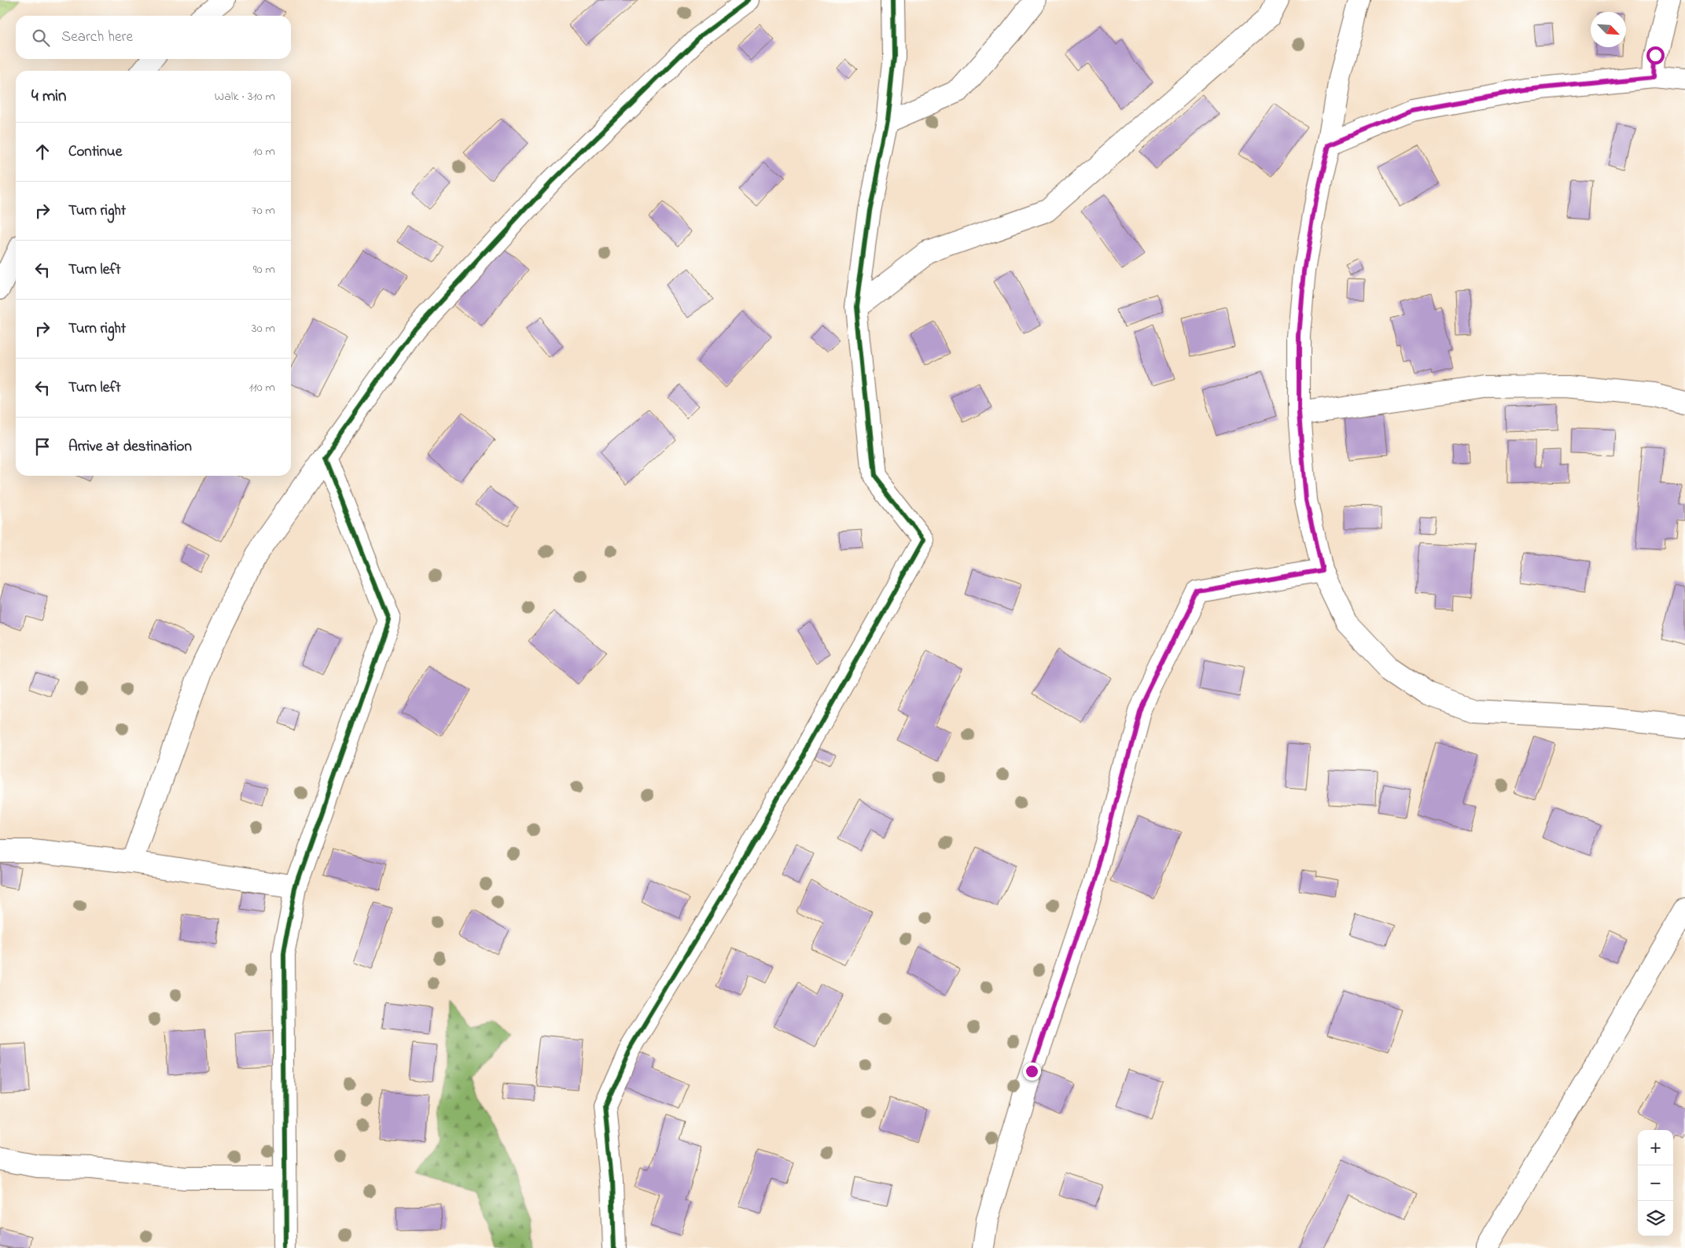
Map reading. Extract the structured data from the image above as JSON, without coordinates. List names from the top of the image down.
{
  "north": "bottom right",
  "page": {
    "search": "Search here",
    "heading": ["4 min", "Walk · 310 m"],
    "list": [
      ["Continue", "10 m"],
      ["Turn right", "70 m"],
      ["Turn left", "90 m"],
      ["Turn right", "30 m"],
      ["Turn left", "110 m"],
      "Arrive at destination"
    ],
    "map_buttons": ["+", "−"]
  }
}
